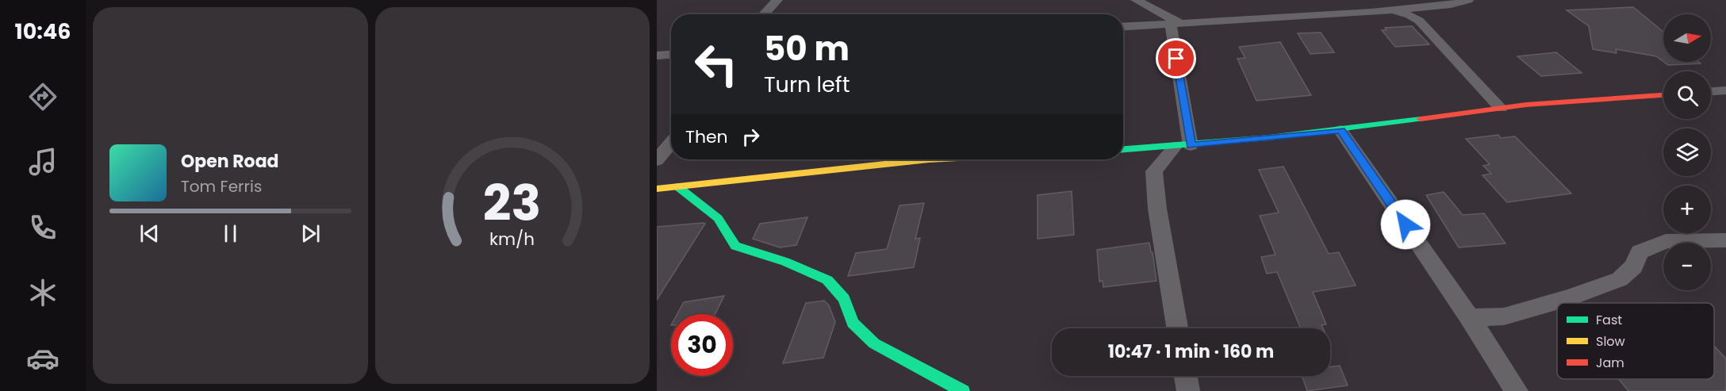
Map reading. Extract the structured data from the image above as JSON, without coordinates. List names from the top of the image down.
{
  "legend": ["Fast", "Slow", "Jam"],
  "north": "right",
  "page": {
    "tabs": "10:46",
    "map_buttons": ["+", "−"],
    "turn": ["50 m", "Turn left"],
    "then": "Then",
    "song": ["Open Road", "Tom Ferris"],
    "limit": "30",
    "trip": "10:47 · 1 min · 160 m",
    "gauge": ["23", "km/h"]
  }
}
